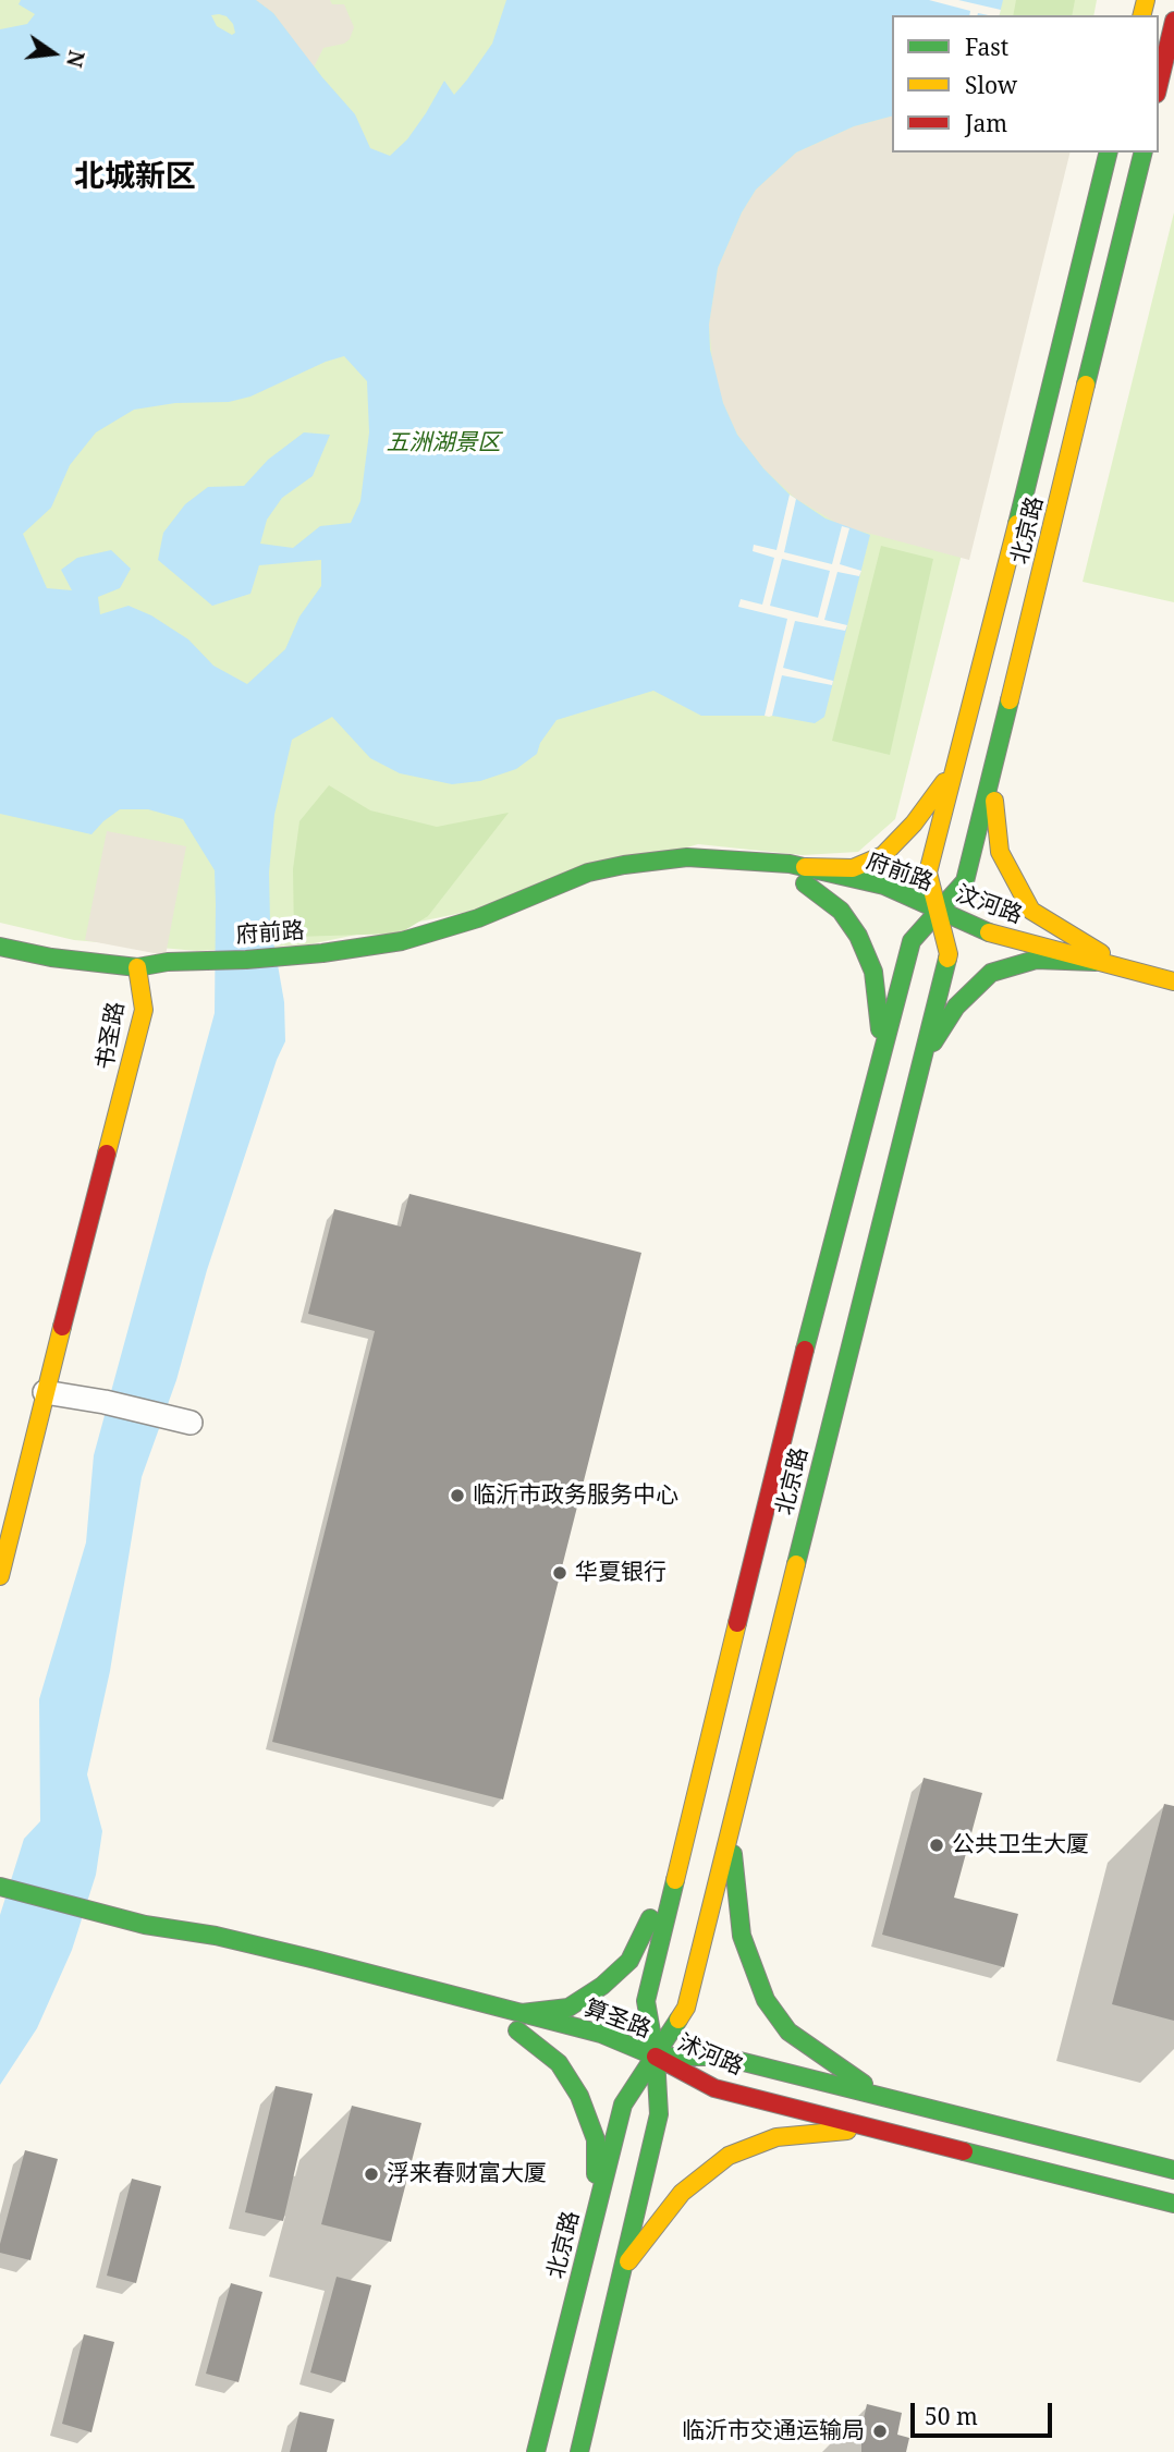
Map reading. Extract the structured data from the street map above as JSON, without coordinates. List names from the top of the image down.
{
  "streets": {
    "main road": [
      "北京路",
      "府前路",
      "汶河路",
      "书圣路",
      "算圣路",
      "沭河路"
    ]
  },
  "crossings": [
    ["北京路", "府前路"],
    ["北京路", "汶河路"],
    ["北京路", "算圣路"],
    ["北京路", "沭河路"],
    ["府前路", "汶河路"],
    ["府前路", "书圣路"],
    ["算圣路", "沭河路"]
  ],
  "districts": ["北城新区"],
  "parks": ["五洲湖景区"],
  "places": [
    "临沂市政务服务中心",
    "华夏银行",
    "公共卫生大厦",
    "浮来春财富大厦",
    "临沂市交通运输局"
  ],
  "legend": ["Fast", "Slow", "Jam"],
  "scale_bar": "50 m",
  "north": "right"
}
